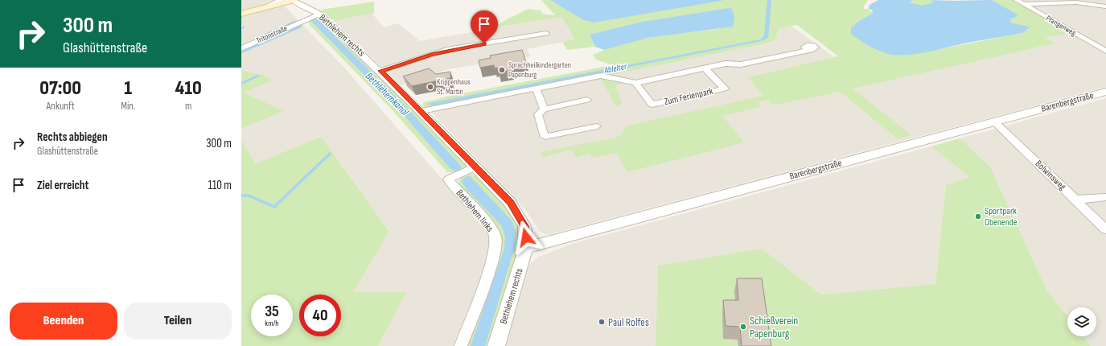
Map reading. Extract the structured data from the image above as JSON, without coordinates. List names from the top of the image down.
{
  "streets": {
    "street": [
      "Prangenweg",
      "Tritonstraße",
      "Bethlehem rechts",
      "Zum Ferienpark",
      "Barenbergstraße",
      "Bolwinsweg",
      "Bethlehem links"
    ]
  },
  "crossings": [
    ["Tritonstraße", "Bethlehem rechts"],
    ["Bethlehem rechts", "Barenbergstraße"],
    ["Bethlehem rechts", "Bethlehem links"],
    ["Barenbergstraße", "Bolwinsweg"]
  ],
  "water": ["Ableiter", "Bethlehemkanal"],
  "places": [
    "Sprachheilkindergarten Papenburg",
    "Krippenhaus St. Martin",
    "Sportpark Obenende",
    "Paul Rolfes",
    "Schießverein Papenburg"
  ],
  "page": {
    "turn": ["300 m", "Glashüttenstraße"],
    "eta": [
      "07:00",
      "Ankunft",
      "1",
      "Min.",
      "410",
      "m"
    ],
    "list": [
      {
        "name": "Rechts abbiegen",
        "note": "Glashüttenstraße",
        "value": "300 m"
      },
      {
        "name": "Ziel erreicht",
        "value": "110 m"
      }
    ],
    "speed": "35 km/h",
    "limit": "40",
    "buttons": ["Beenden", "Teilen"]
  }
}
